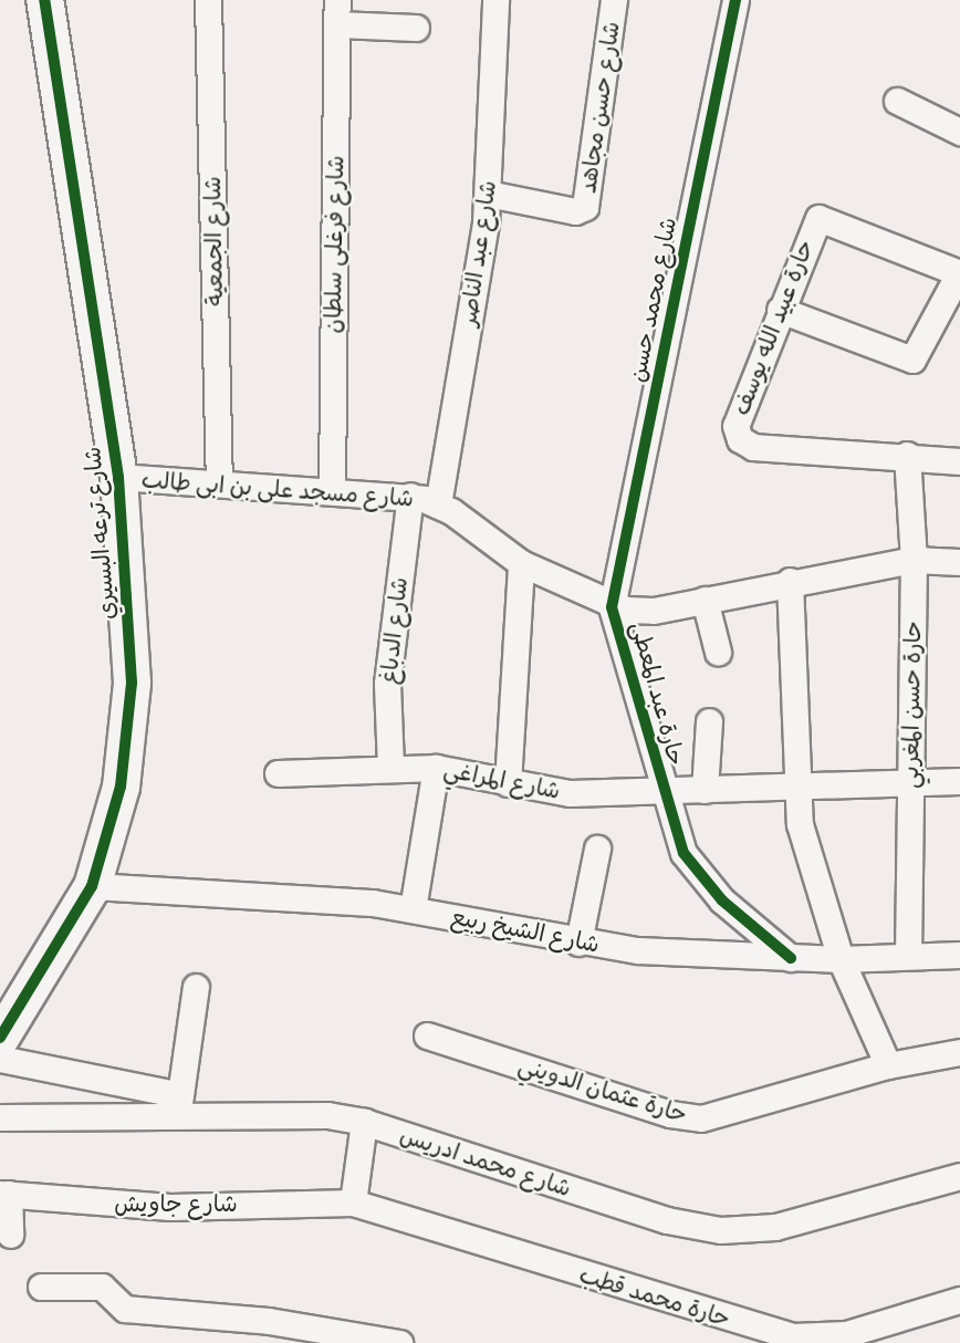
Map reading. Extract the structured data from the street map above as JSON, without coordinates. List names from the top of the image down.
{
  "streets": {
    "street": [
      "شارع حسن مجاهد",
      "شارع الجمعية",
      "شارع فرغلى سلطان",
      "شارع عبد الناصر",
      "شارع محمد حسن",
      "حارة عبيد الله يوسف",
      "شارع مسجد على بن ابى طالب",
      "شارع ترعه البسيري",
      "شارع الدباغ",
      "حارة عبد المعطى",
      "حارة حسن المغربي",
      "شارع المراغي",
      "شارع الشيخ ربيع",
      "حارة عثمان الدويني",
      "شارع محمد ادريس",
      "شارع جاويش",
      "حارة محمد قطب"
    ]
  },
  "crossings": [
    ["شارع حسن مجاهد", "شارع عبد الناصر"],
    ["شارع الجمعية", "شارع مسجد على بن ابى طالب"],
    ["شارع فرغلى سلطان", "شارع مسجد على بن ابى طالب"],
    ["شارع عبد الناصر", "شارع مسجد على بن ابى طالب"],
    ["شارع محمد حسن", "شارع مسجد على بن ابى طالب"],
    ["شارع محمد حسن", "حارة عبد المعطى"],
    ["حارة عبيد الله يوسف", "حارة حسن المغربي"],
    ["شارع مسجد على بن ابى طالب", "شارع ترعه البسيري"],
    ["شارع مسجد على بن ابى طالب", "شارع الدباغ"],
    ["شارع مسجد على بن ابى طالب", "حارة عبد المعطى"],
    ["شارع مسجد على بن ابى طالب", "حارة حسن المغربي"],
    ["شارع ترعه البسيري", "شارع الشيخ ربيع"],
    ["شارع الدباغ", "شارع المراغي"],
    ["حارة عبد المعطى", "شارع المراغي"],
    ["حارة عبد المعطى", "شارع الشيخ ربيع"],
    ["حارة حسن المغربي", "شارع المراغي"],
    ["حارة حسن المغربي", "شارع الشيخ ربيع"],
    ["شارع جاويش", "حارة محمد قطب"]
  ]
}
